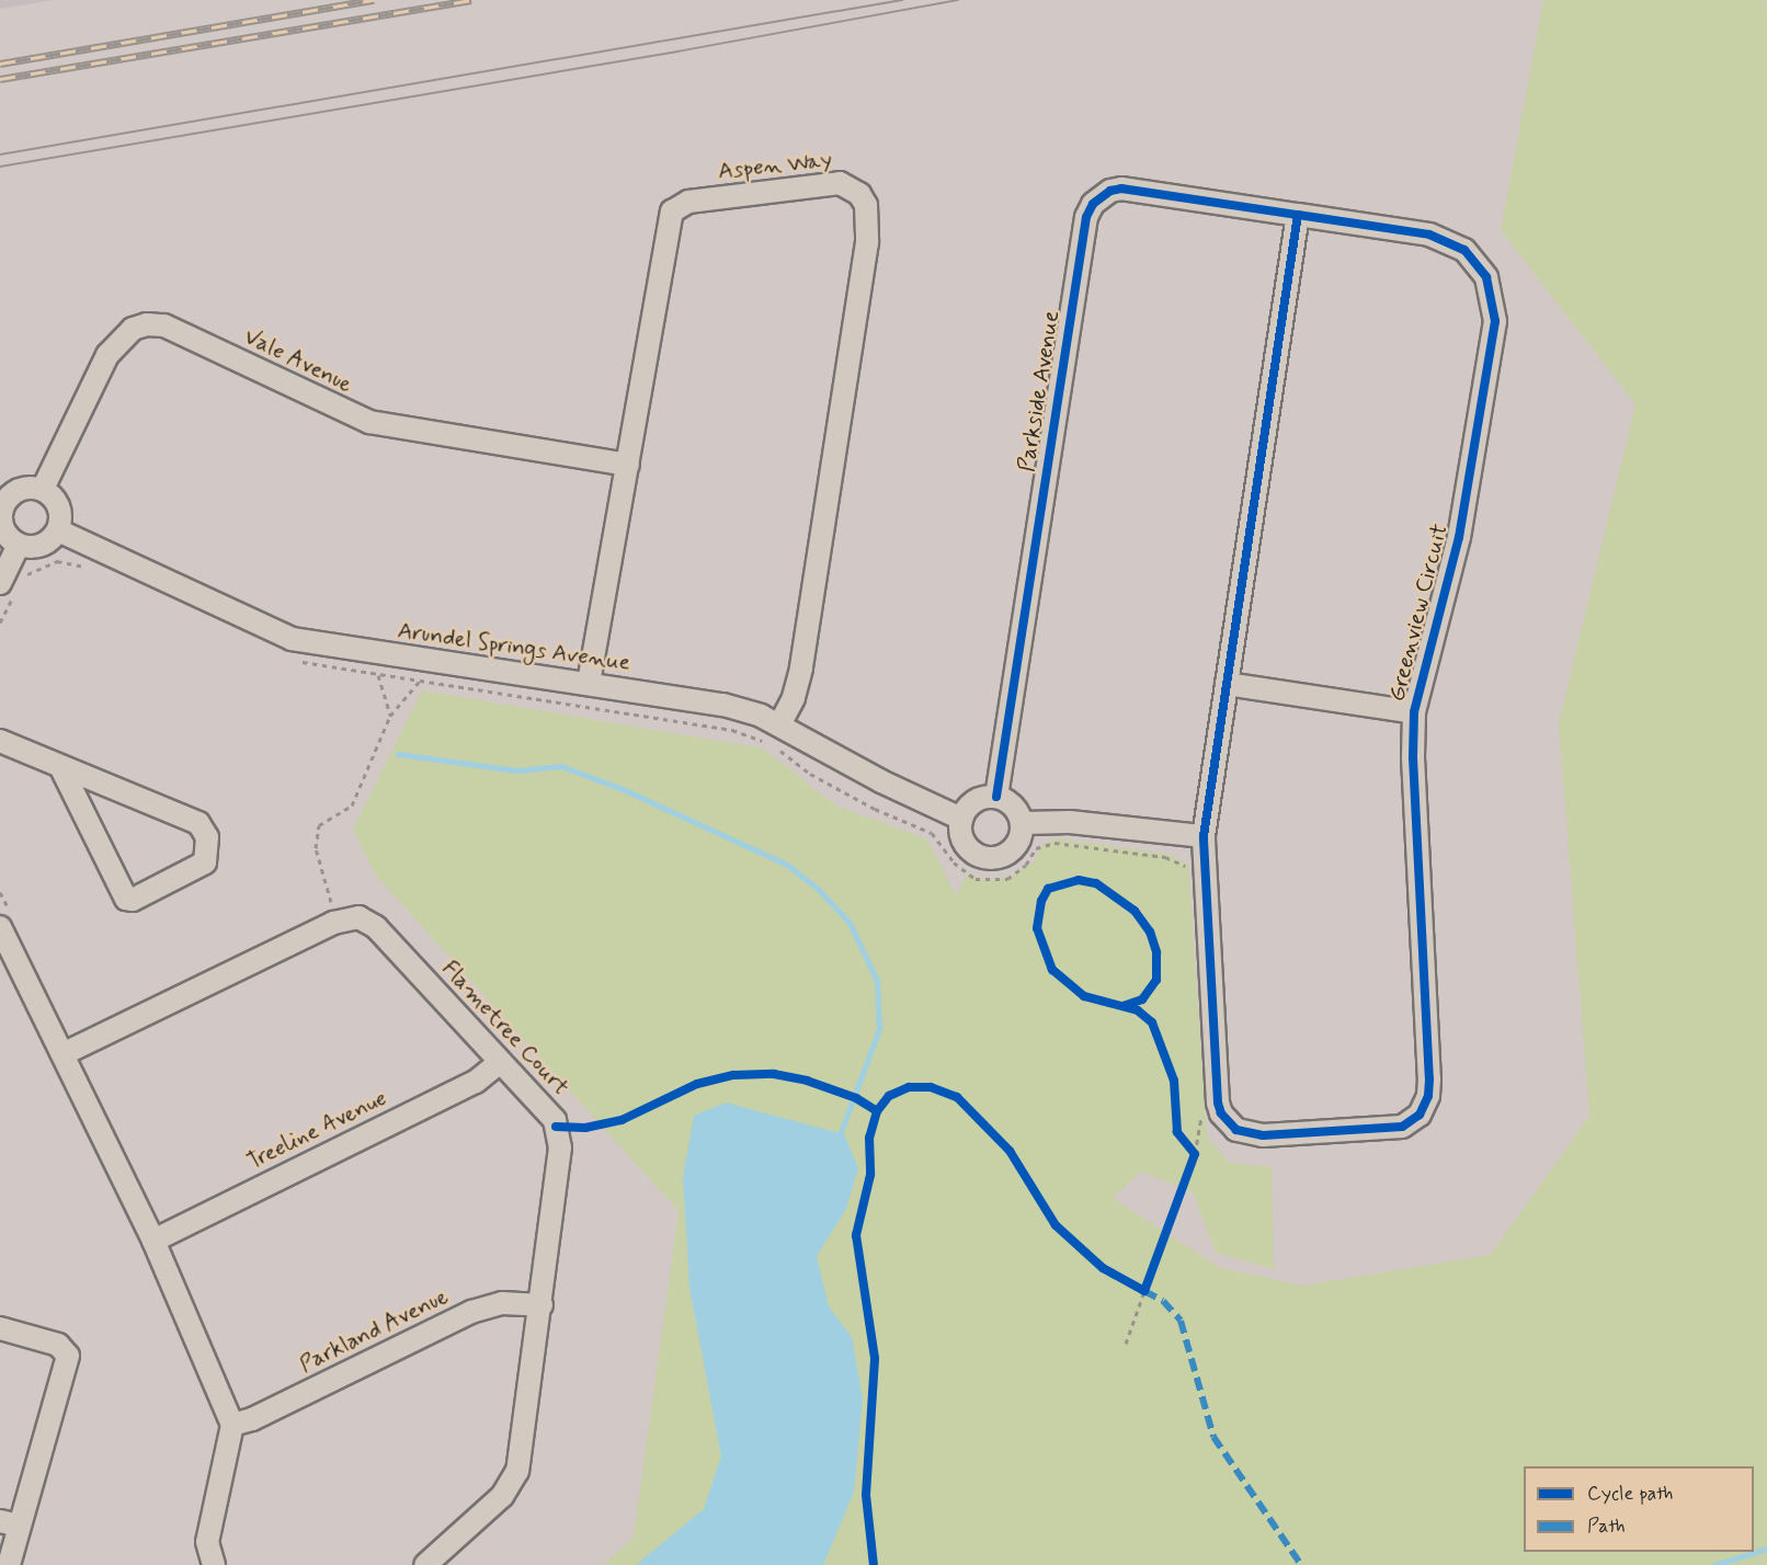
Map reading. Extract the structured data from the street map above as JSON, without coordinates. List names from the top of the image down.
{
  "streets": {
    "street": [
      "Aspen Way",
      "Vale Avenue",
      "Parkside Avenue",
      "Greenview Circuit",
      "Arundel Springs Avenue",
      "Flametree Court",
      "Treeline Avenue",
      "Parkland Avenue"
    ]
  },
  "crossings": [
    ["Aspen Way", "Vale Avenue"],
    ["Aspen Way", "Arundel Springs Avenue"],
    ["Vale Avenue", "Arundel Springs Avenue"],
    ["Parkside Avenue", "Greenview Circuit"],
    ["Parkside Avenue", "Arundel Springs Avenue"],
    ["Flametree Court", "Treeline Avenue"],
    ["Flametree Court", "Parkland Avenue"]
  ],
  "legend": ["Cycle path", "Path"]
}
